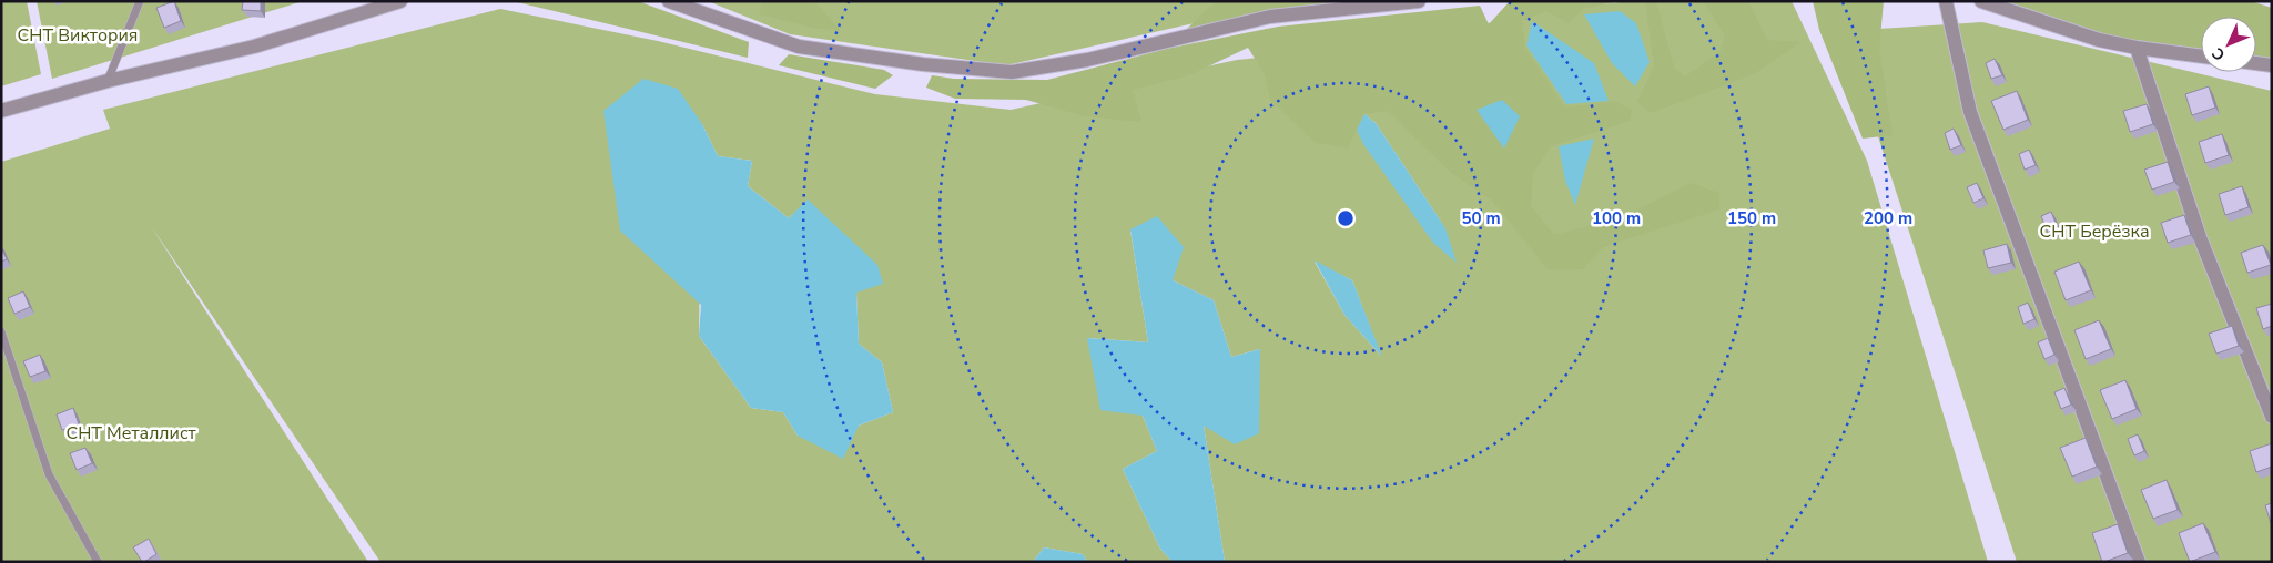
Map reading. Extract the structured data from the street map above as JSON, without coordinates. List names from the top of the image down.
{
  "parks": ["СНТ Виктория", "СНТ Берёзка", "СНТ Металлист"],
  "north": "bottom left",
  "rings": [
    "50 m",
    "100 m",
    "150 m",
    "200 m"
  ]
}
